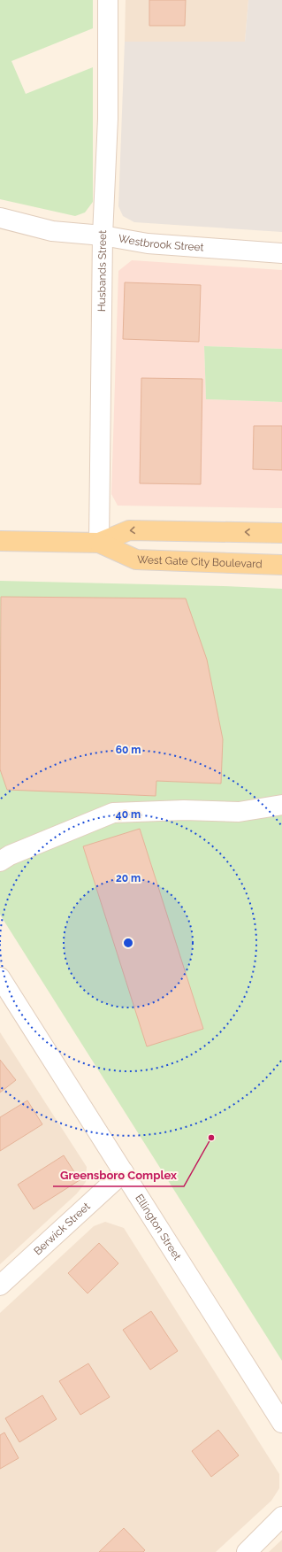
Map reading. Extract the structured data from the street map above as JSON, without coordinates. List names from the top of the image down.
{
  "streets": {
    "main road": ["West Gate City Boulevard"],
    "street": [
      "Westbrook Street",
      "Husbands Street",
      "Ellington Street",
      "Berwick Street"
    ]
  },
  "crossings": [
    ["Westbrook Street", "Husbands Street"],
    ["Husbands Street", "West Gate City Boulevard"],
    ["Ellington Street", "Berwick Street"]
  ],
  "places": ["Greensboro Complex"],
  "rings": ["60 m", "40 m", "20 m"]
}
